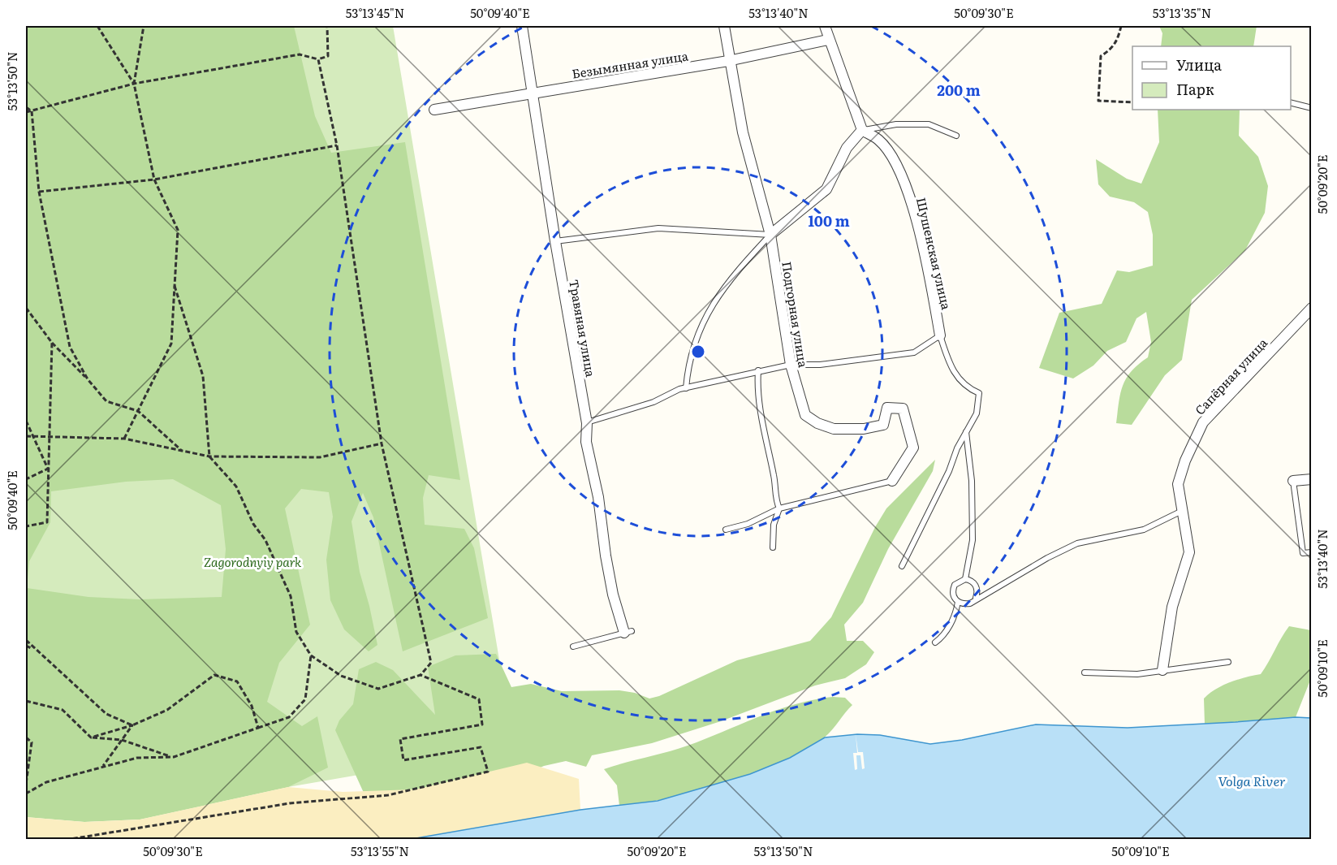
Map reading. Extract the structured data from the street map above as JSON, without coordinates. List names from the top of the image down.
{
  "streets": {
    "street": [
      "Безымянная улица",
      "Шушенская улица",
      "Подгорная улица",
      "Травяная улица",
      "Сапёрная улица"
    ]
  },
  "crossings": [
    ["Безымянная улица", "Подгорная улица"],
    ["Безымянная улица", "Травяная улица"]
  ],
  "water": ["Volga River"],
  "parks": ["Zagorodnyiy park"],
  "legend": ["Улица", "Парк"],
  "coordinates": [
    "53°13'45\"N",
    "50°09'40\"E",
    "53°13'40\"N",
    "50°09'30\"E",
    "53°13'35\"N",
    "53°13'50\"N",
    "50°09'20\"E",
    "50°09'10\"E",
    "53°13'55\"N"
  ],
  "rings": ["200 m", "100 m"]
}
